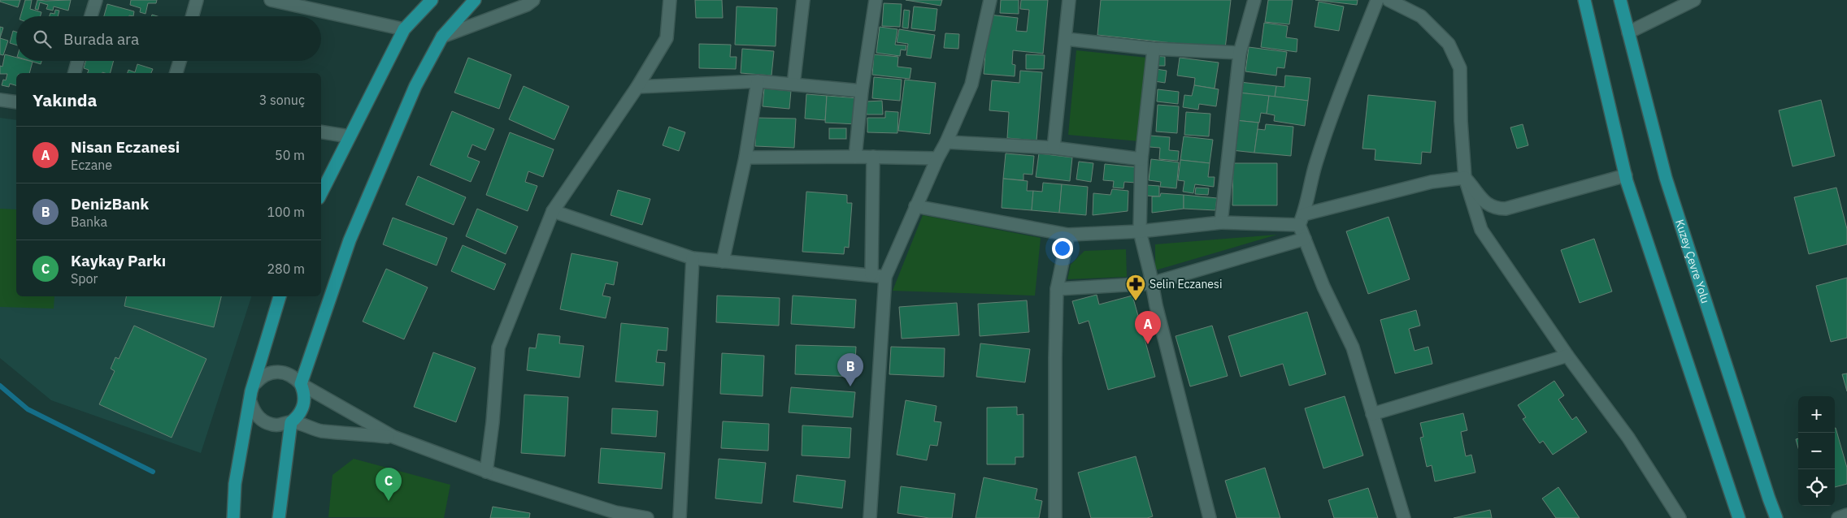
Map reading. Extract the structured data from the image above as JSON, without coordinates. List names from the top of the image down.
{
  "streets": {
    "main road": ["Kuzey Çevre Yolu"]
  },
  "places": {
    "pharmacy": ["Selin Eczanesi"]
  },
  "page": {
    "search": "Burada ara",
    "heading": ["Yakında", "3 sonuç"],
    "list": [
      {
        "mark": "A",
        "name": "Nisan Eczanesi",
        "note": "Eczane",
        "value": "50 m"
      },
      {
        "mark": "B",
        "name": "DenizBank",
        "note": "Banka",
        "value": "100 m"
      },
      {
        "mark": "C",
        "name": "Kaykay Parkı",
        "note": "Spor",
        "value": "280 m"
      }
    ],
    "pins": ["A", "B", "C"],
    "map_buttons": ["+", "−"]
  }
}
